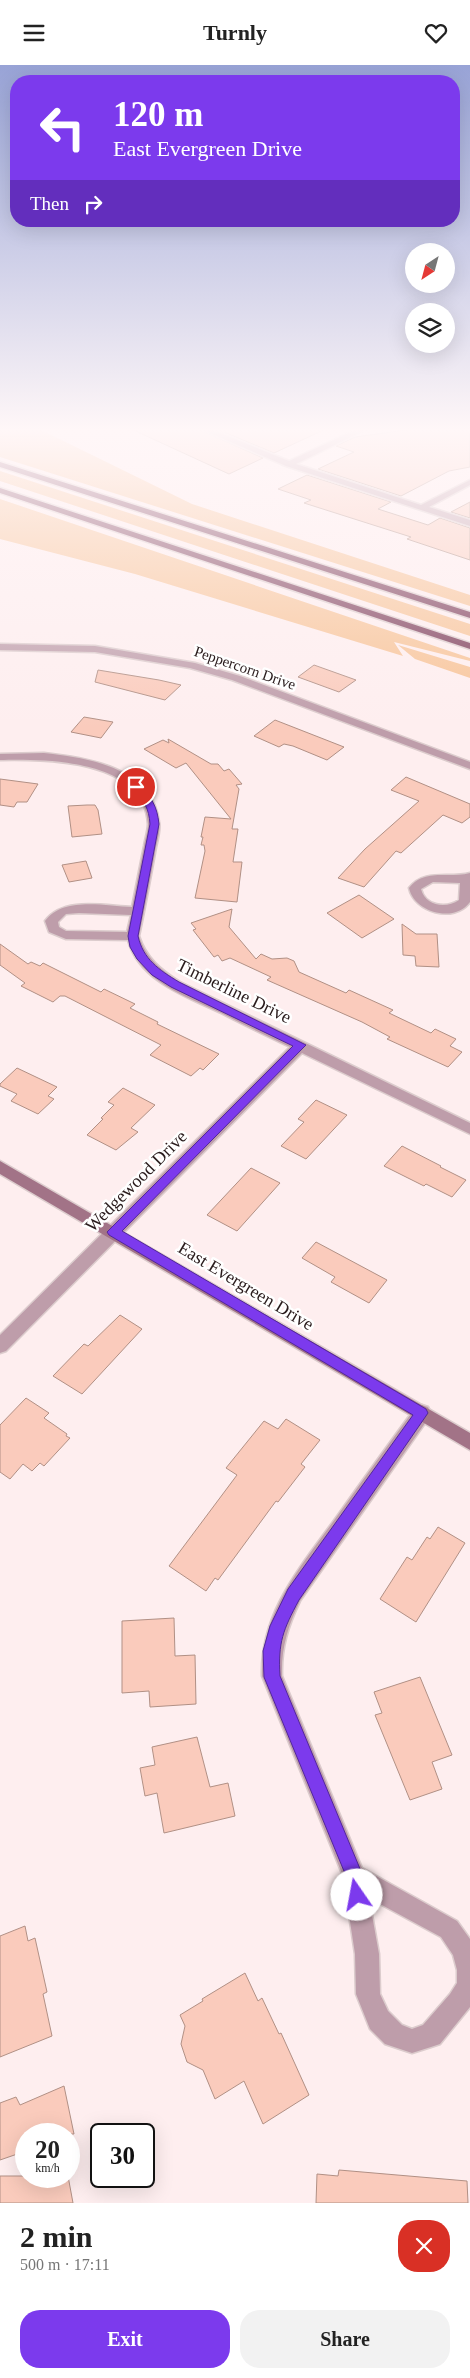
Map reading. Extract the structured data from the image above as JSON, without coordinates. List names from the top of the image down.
{
  "streets": {
    "street": [
      "Peppercorn Drive",
      "Timberline Drive",
      "Wedgewood Drive",
      "East Evergreen Drive"
    ]
  },
  "crossings": [
    ["Timberline Drive", "Wedgewood Drive"],
    ["Wedgewood Drive", "East Evergreen Drive"]
  ],
  "north": "bottom left",
  "page": {
    "header": "Turnly",
    "turn": ["120 m", "East Evergreen Drive"],
    "then": "Then",
    "speed": "20 km/h",
    "limit": "30",
    "heading": ["2 min", "500 m · 17:11"],
    "buttons": ["Exit", "Share"]
  }
}
